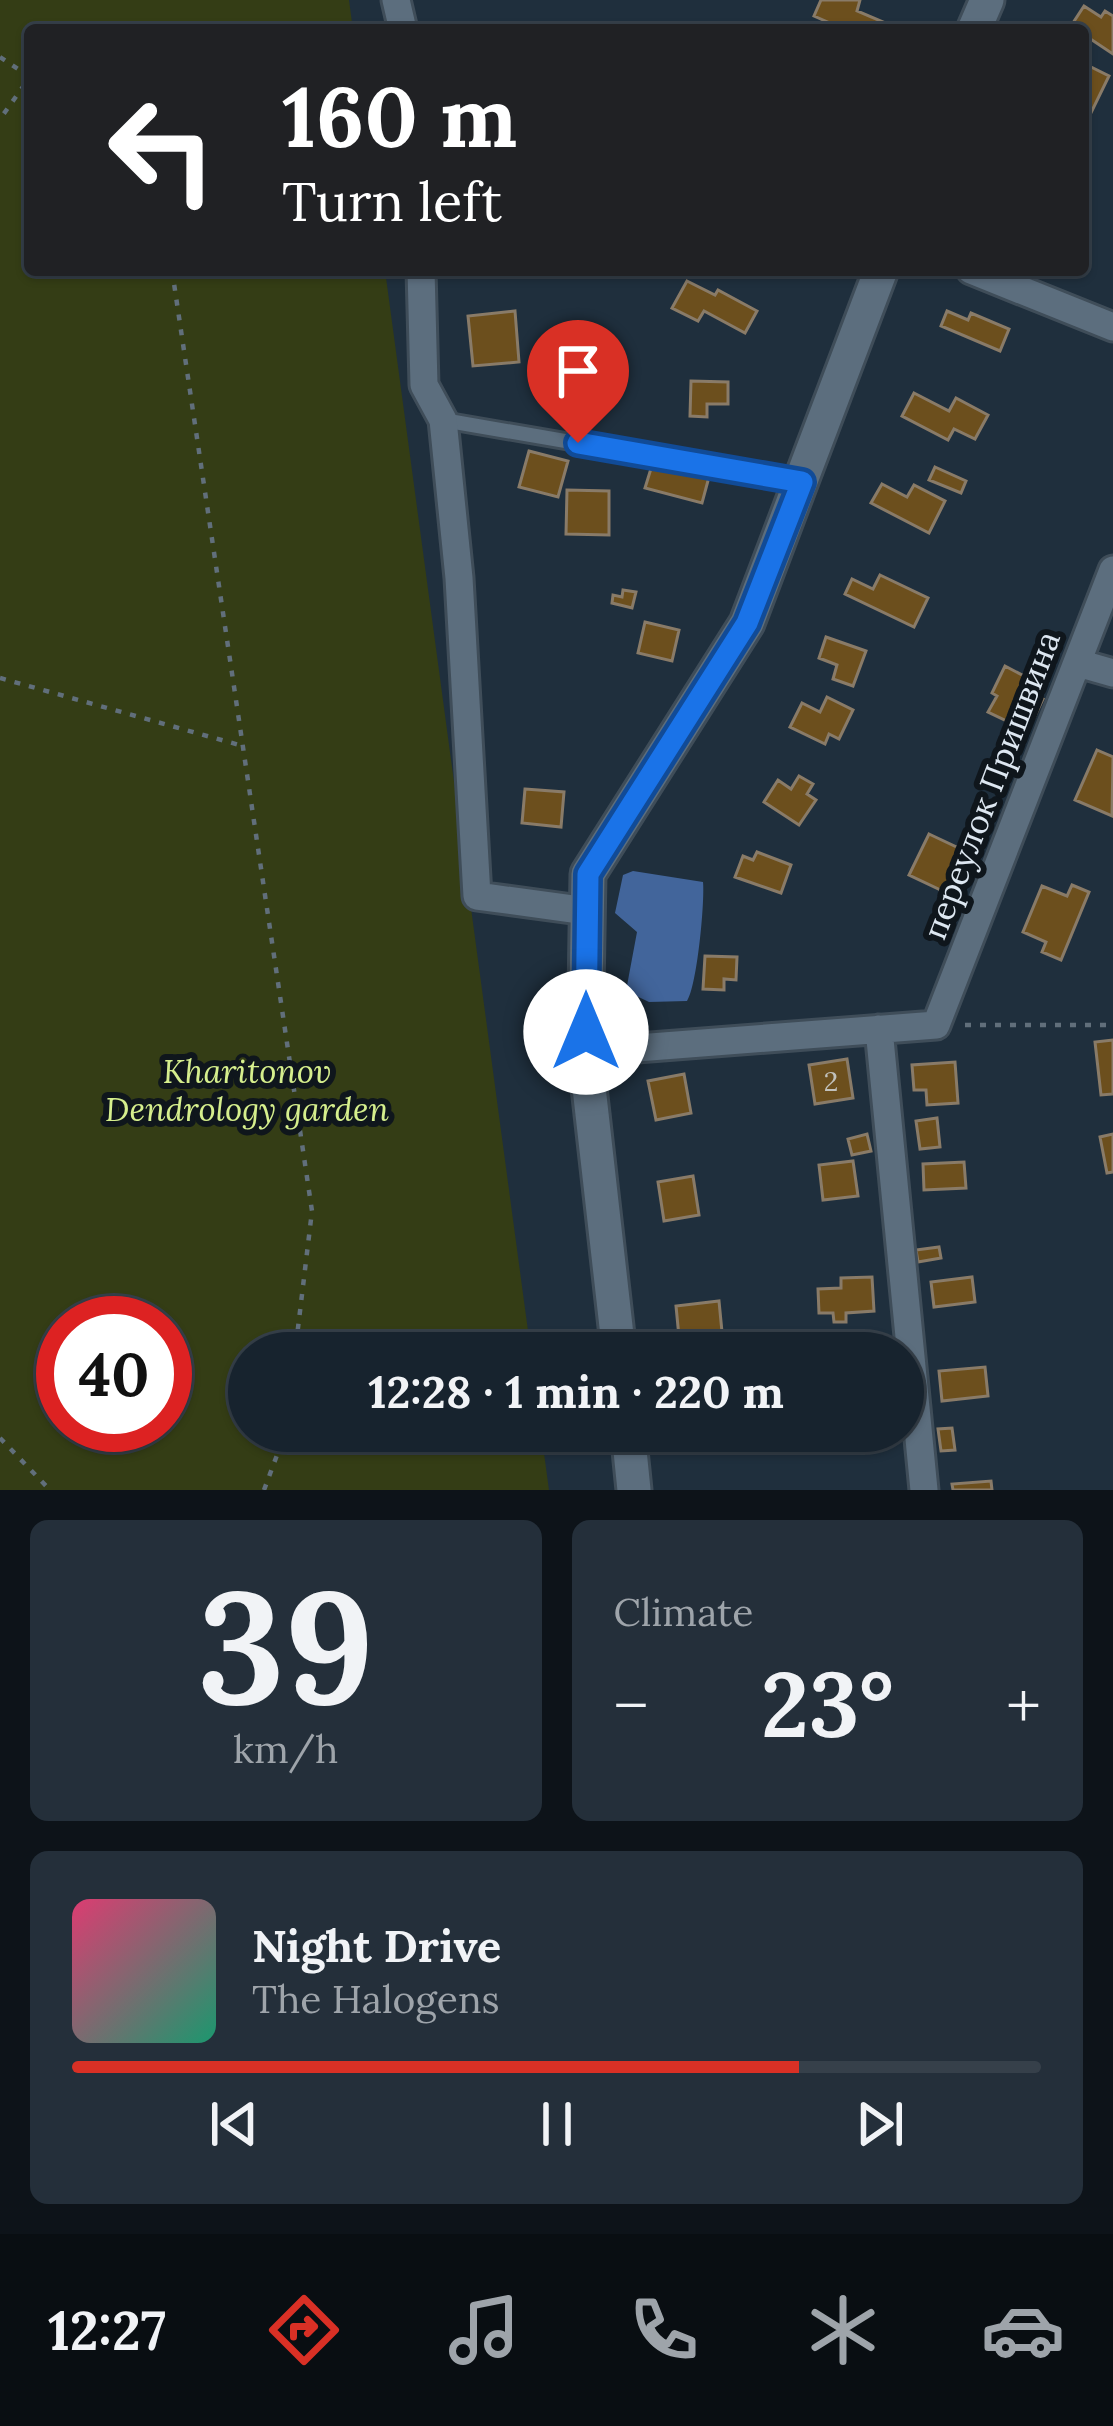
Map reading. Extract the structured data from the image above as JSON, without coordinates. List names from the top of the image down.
{
  "streets": {
    "street": ["переулок Пришвина"]
  },
  "parks": ["Kharitonov Dendrology garden"],
  "house_numbers": ["2"],
  "page": {
    "turn": ["160 m", "Turn left"],
    "limit": "40",
    "trip": "12:28 · 1 min · 220 m",
    "tile": [
      ["39", "km/h"],
      "Climate"
    ],
    "heat": ["−", "23°", "+"],
    "song": ["Night Drive", "The Halogens"],
    "tabs": "12:27"
  }
}
